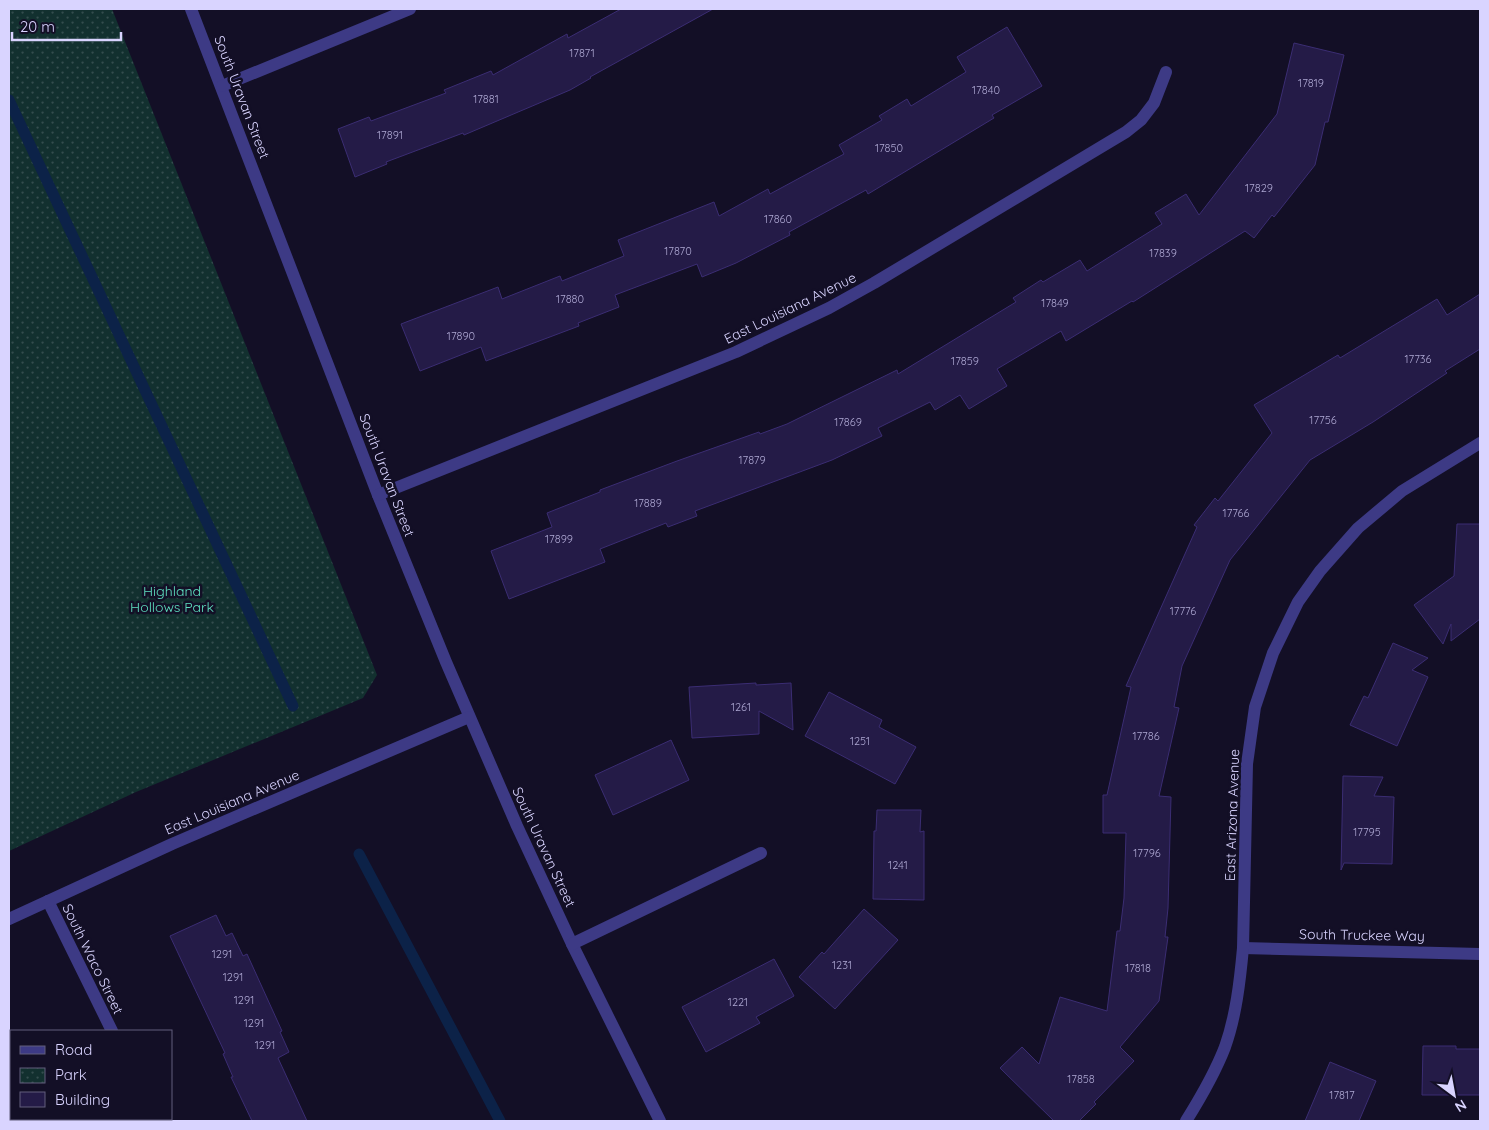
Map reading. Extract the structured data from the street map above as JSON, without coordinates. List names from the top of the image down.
{
  "streets": {
    "street": [
      "South Uravan Street",
      "East Louisiana Avenue",
      "East Arizona Avenue",
      "South Truckee Way",
      "South Waco Street"
    ]
  },
  "crossings": [
    ["South Uravan Street", "East Louisiana Avenue"],
    ["East Louisiana Avenue", "South Waco Street"],
    ["East Arizona Avenue", "South Truckee Way"]
  ],
  "parks": ["Highland Hollows Park"],
  "house_numbers": [
    "17871",
    "17819",
    "17840",
    "17881",
    "17891",
    "17850",
    "17829",
    "17860",
    "17870",
    "17839",
    "17880",
    "17849",
    "17890",
    "17736",
    "17859",
    "17756",
    "17869",
    "17879",
    "17889",
    "17766",
    "17899",
    "17776",
    "1261",
    "17786",
    "1251",
    "17795",
    "17796",
    "1241",
    "1291",
    "1231",
    "17818",
    "1291",
    "1291",
    "1221",
    "1291",
    "1291",
    "17858",
    "17817"
  ],
  "legend": ["Road", "Park", "Building"],
  "scale_bar": "20 m",
  "north": "bottom right"
}
